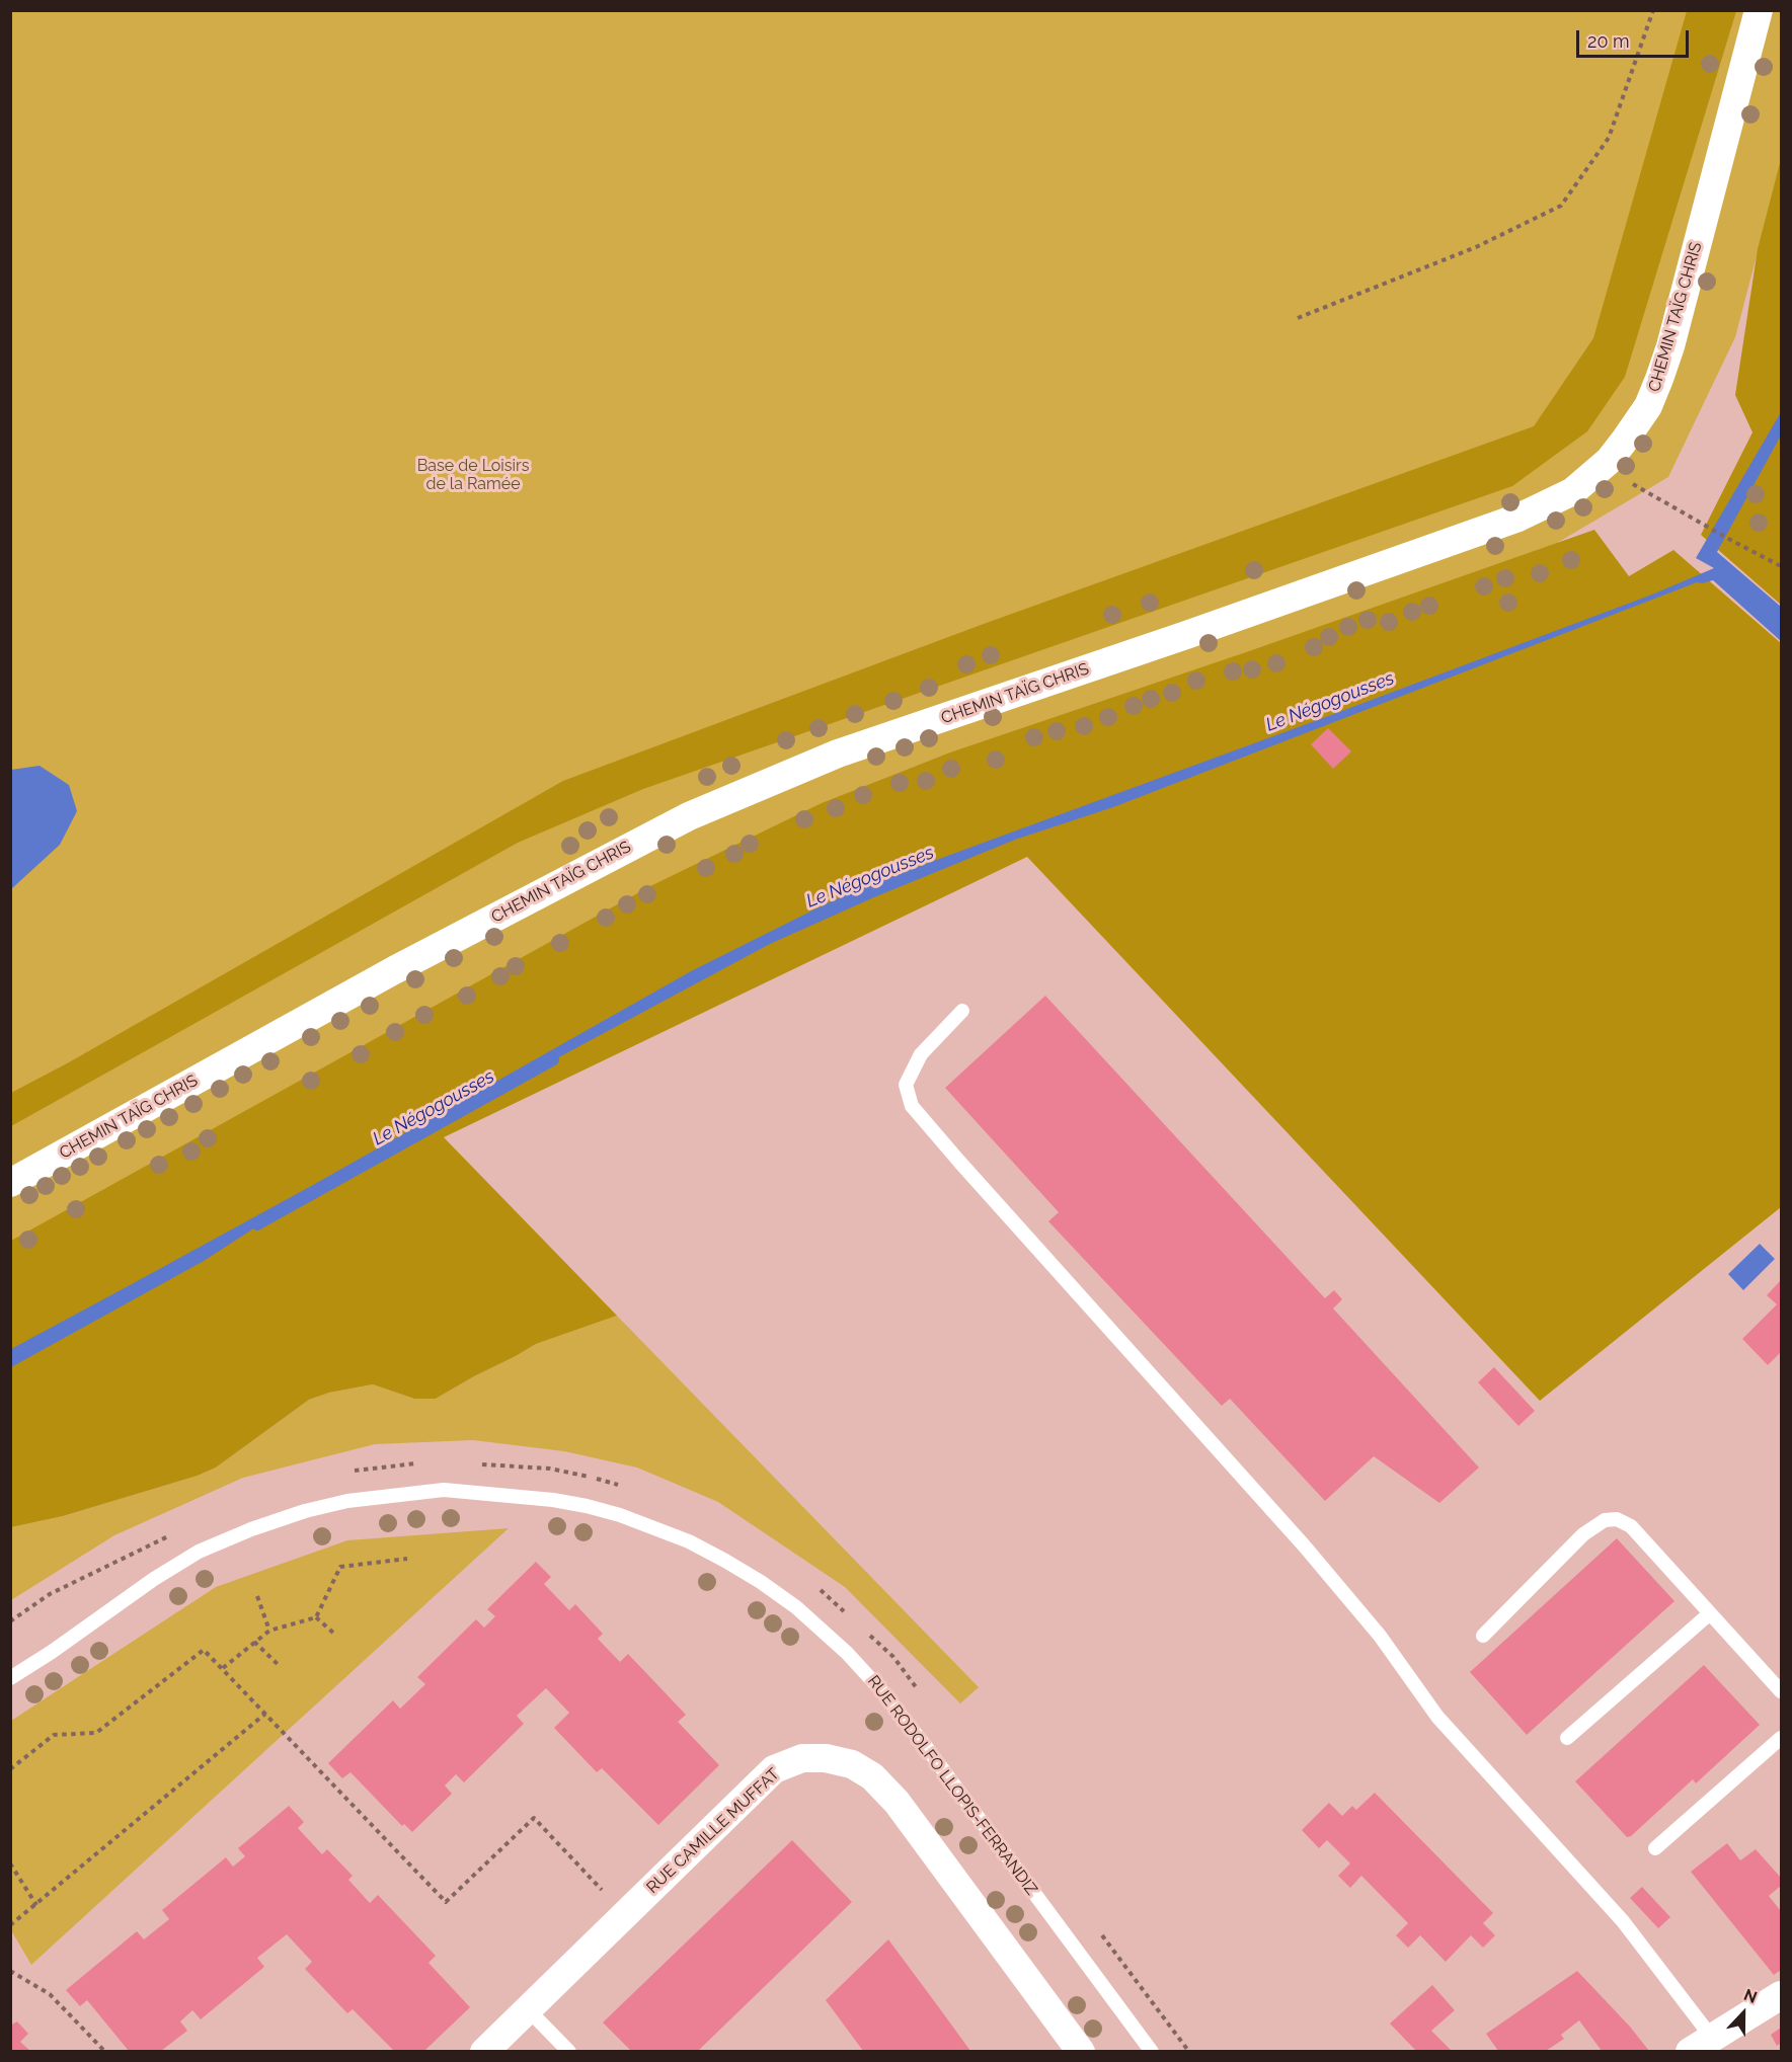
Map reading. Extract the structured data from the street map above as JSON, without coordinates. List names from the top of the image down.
{
  "streets": {
    "street": ["CHEMIN TAÏG CHRIS", "RUE CAMILLE MUFFAT"],
    "lane": ["RUE RODOLFO LLOPIS-FERRANDIZ"]
  },
  "water": ["Le Négogousses"],
  "parks": ["Base de Loisirs de la Ramée"],
  "scale_bar": "20 m",
  "north": "top"
}
